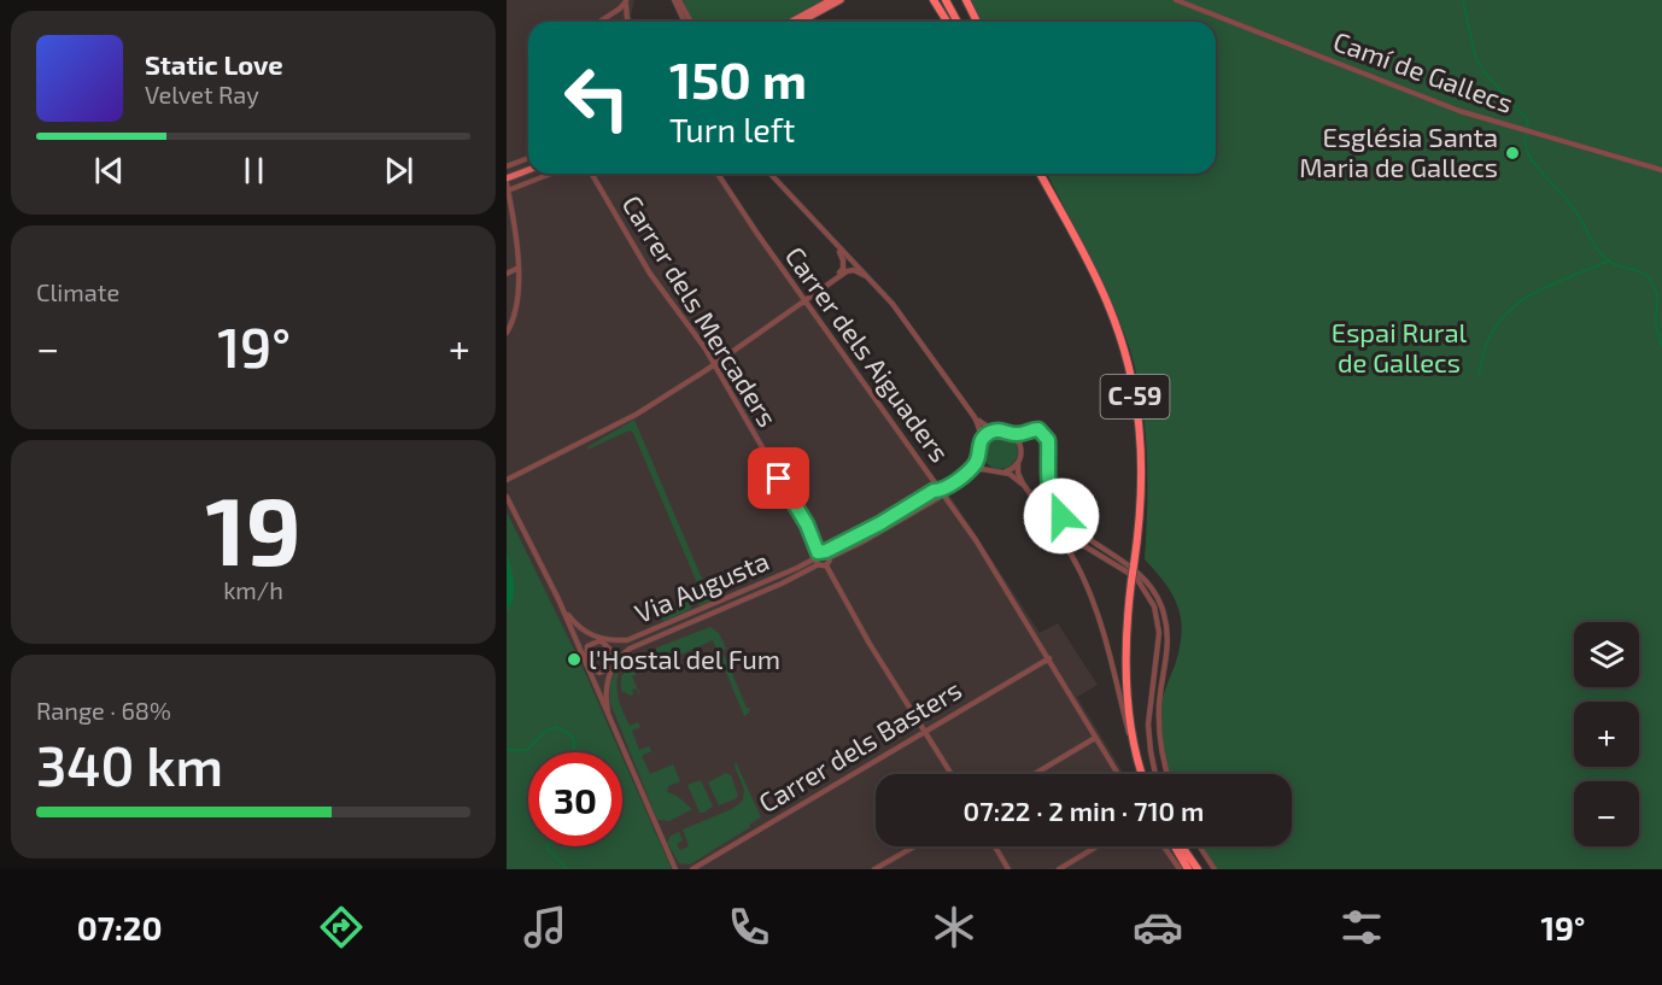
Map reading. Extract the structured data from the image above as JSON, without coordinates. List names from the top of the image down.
{
  "streets": {
    "highway": ["C-59"],
    "street": [
      "Camí de Gallecs",
      "Carrer dels Mercaders",
      "Carrer dels Aiguaders",
      "Via Augusta",
      "Carrer dels Basters"
    ]
  },
  "crossings": [
    ["Carrer dels Mercaders", "Via Augusta"],
    ["Carrer dels Aiguaders", "Carrer dels Basters"]
  ],
  "parks": ["Espai Rural de Gallecs"],
  "places": ["Església Santa Maria de Gallecs", "l'Hostal del Fum"],
  "page": {
    "turn": ["150 m", "Turn left"],
    "song": ["Static Love", "Velvet Ray"],
    "tile": [
      "Climate",
      ["19", "km/h"],
      ["Range · 68%", "340 km"]
    ],
    "heat": ["−", "19°", "+"],
    "map_buttons": ["+", "−"],
    "limit": "30",
    "trip": "07:22 · 2 min · 710 m",
    "tabs": ["07:20", "19°"]
  }
}
